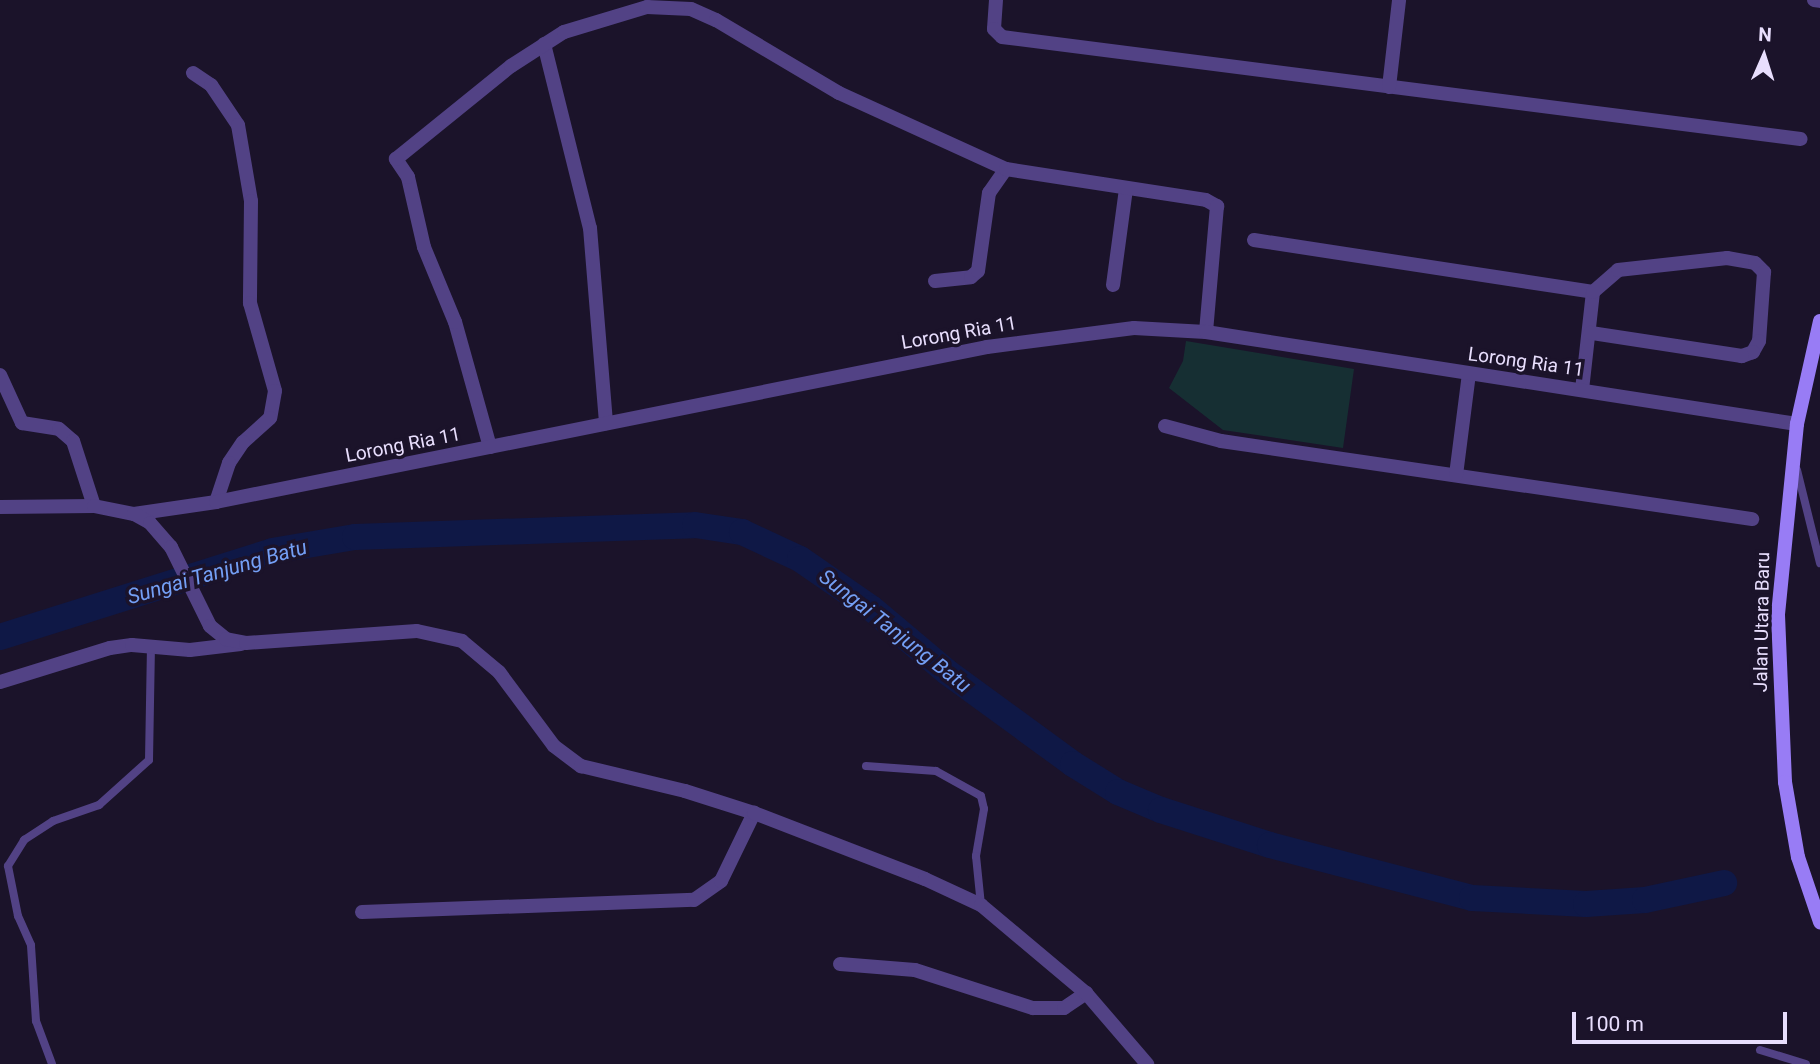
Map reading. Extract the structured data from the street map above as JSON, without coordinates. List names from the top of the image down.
{
  "streets": {
    "main road": ["Jalan Utara Baru"],
    "street": ["Lorong Ria 11"]
  },
  "crossings": [
    ["Lorong Ria 11", "Jalan Utara Baru"]
  ],
  "water": ["Sungai Tanjung Batu"],
  "scale_bar": "100 m",
  "north": "top"
}
